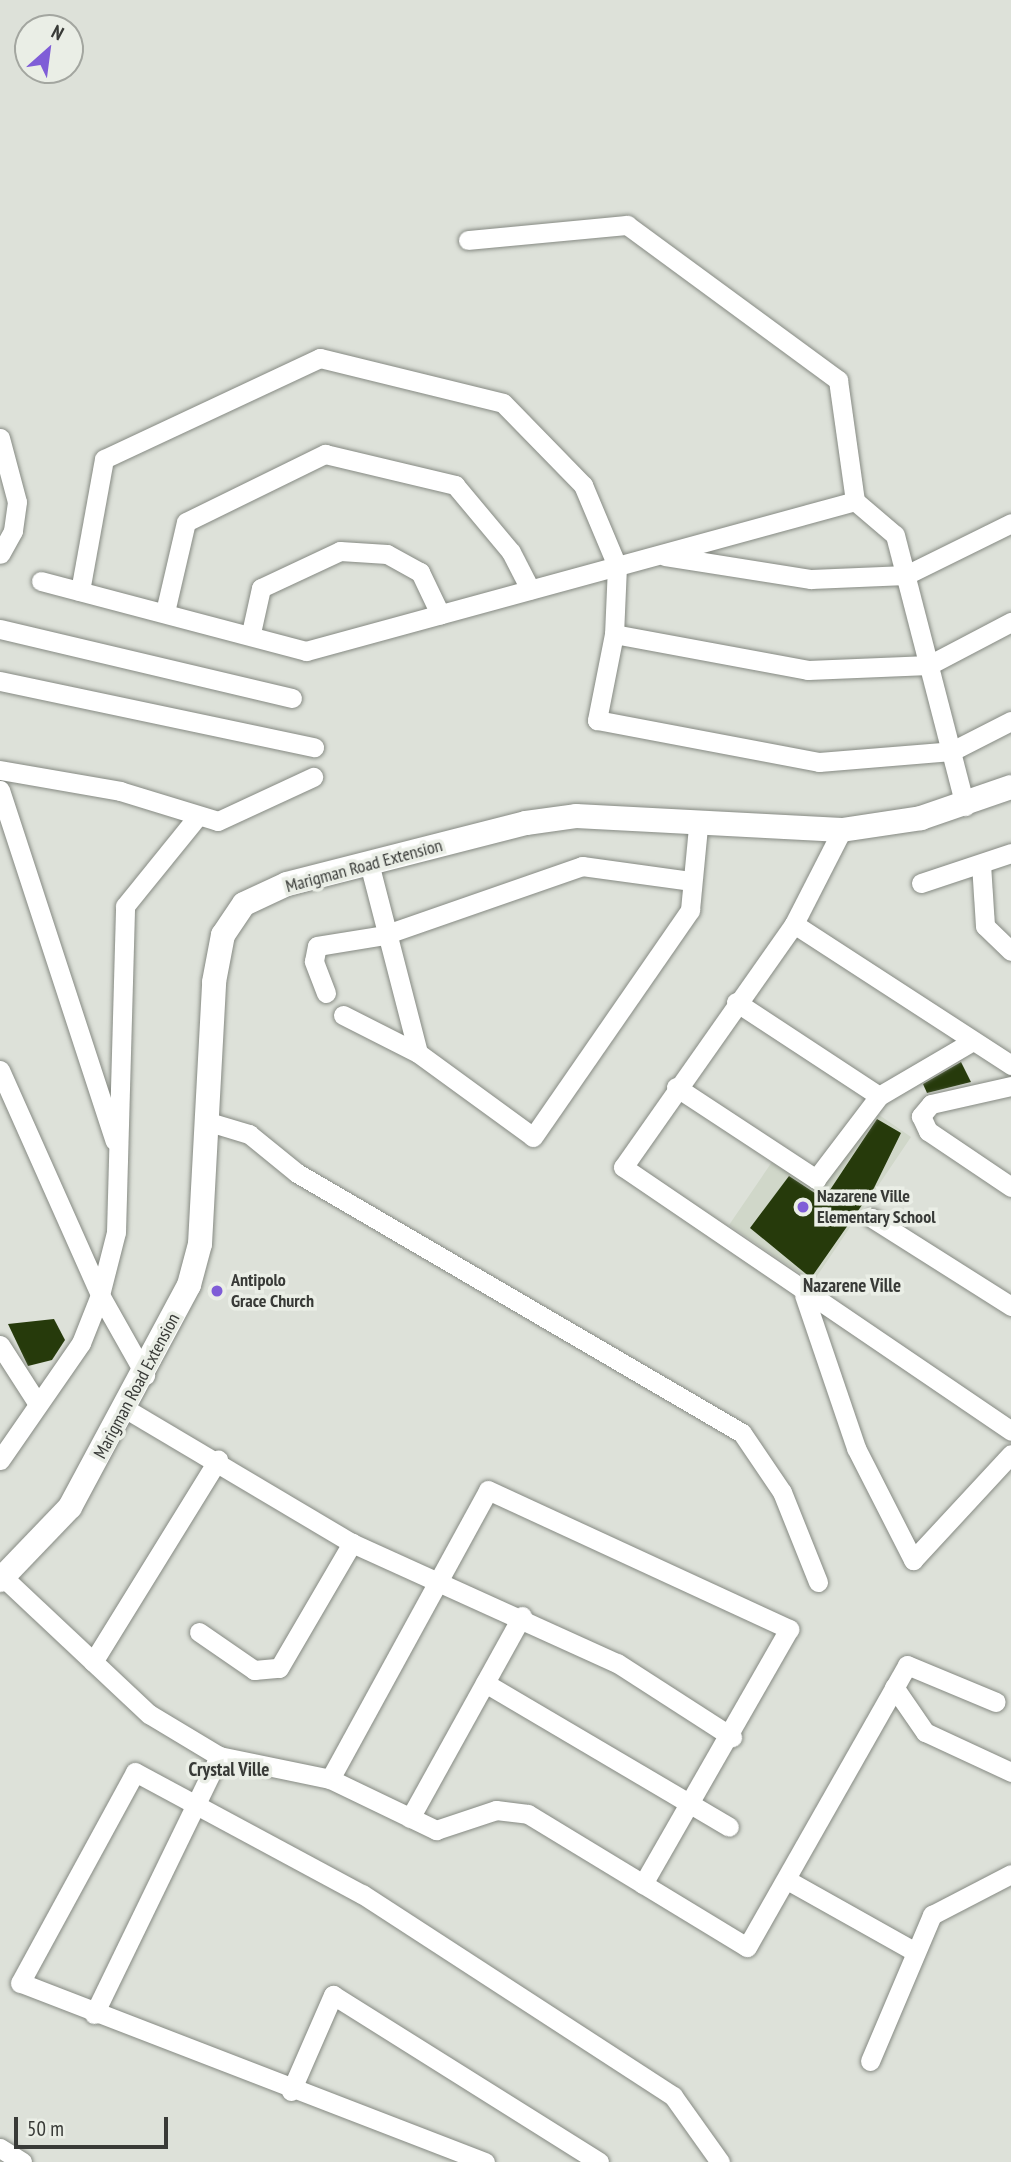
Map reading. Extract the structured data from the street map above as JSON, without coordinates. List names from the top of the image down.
{
  "streets": {
    "street": ["Marigman Road Extension"]
  },
  "districts": ["Nazarene Ville", "Crystal Ville"],
  "places": ["Nazarene Ville Elementary School", "Antipolo Grace Church"],
  "scale_bar": "50 m",
  "north": "top right"
}
